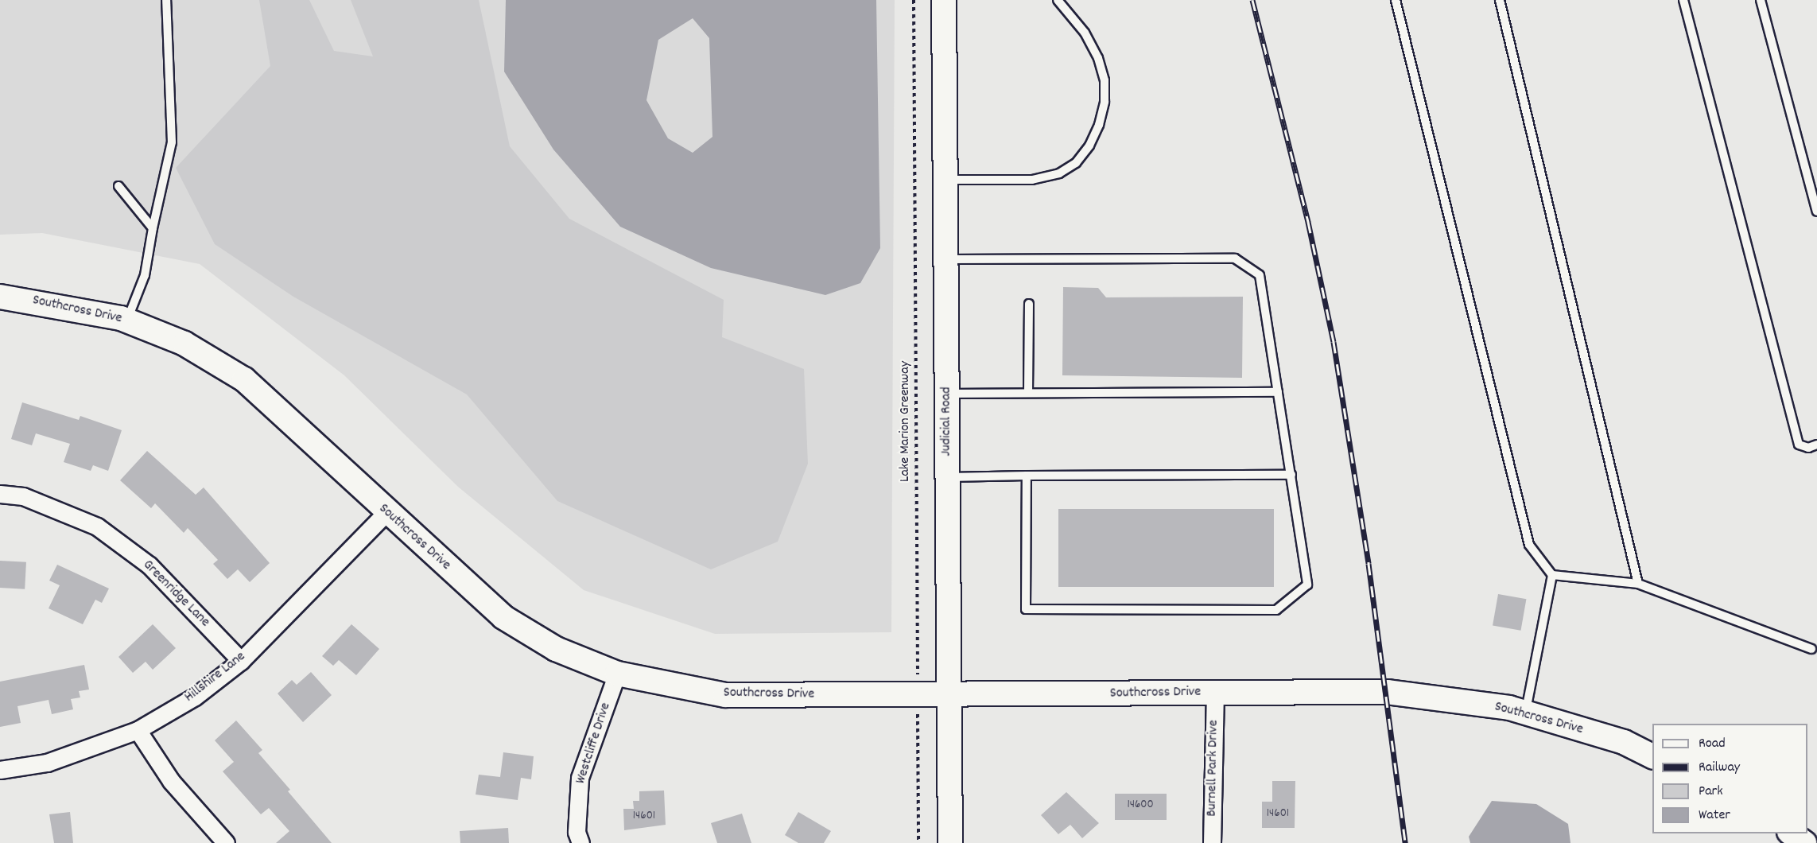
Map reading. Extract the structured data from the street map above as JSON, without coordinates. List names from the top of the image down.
{
  "streets": {
    "street": [
      "Southcross Drive",
      "Judicial Road",
      "Greenridge Lane",
      "Hillshire Lane",
      "Westcliffe Drive",
      "Burnell Park Drive"
    ],
    "path": ["Lake Marion Greenway"]
  },
  "crossings": [
    ["Southcross Drive", "Lake Marion Greenway"],
    ["Southcross Drive", "Judicial Road"],
    ["Southcross Drive", "Hillshire Lane"],
    ["Southcross Drive", "Westcliffe Drive"],
    ["Southcross Drive", "Burnell Park Drive"],
    ["Greenridge Lane", "Hillshire Lane"]
  ],
  "house_numbers": ["14600", "14601", "14601"],
  "legend": [
    "Road",
    "Railway",
    "Park",
    "Water"
  ]
}
